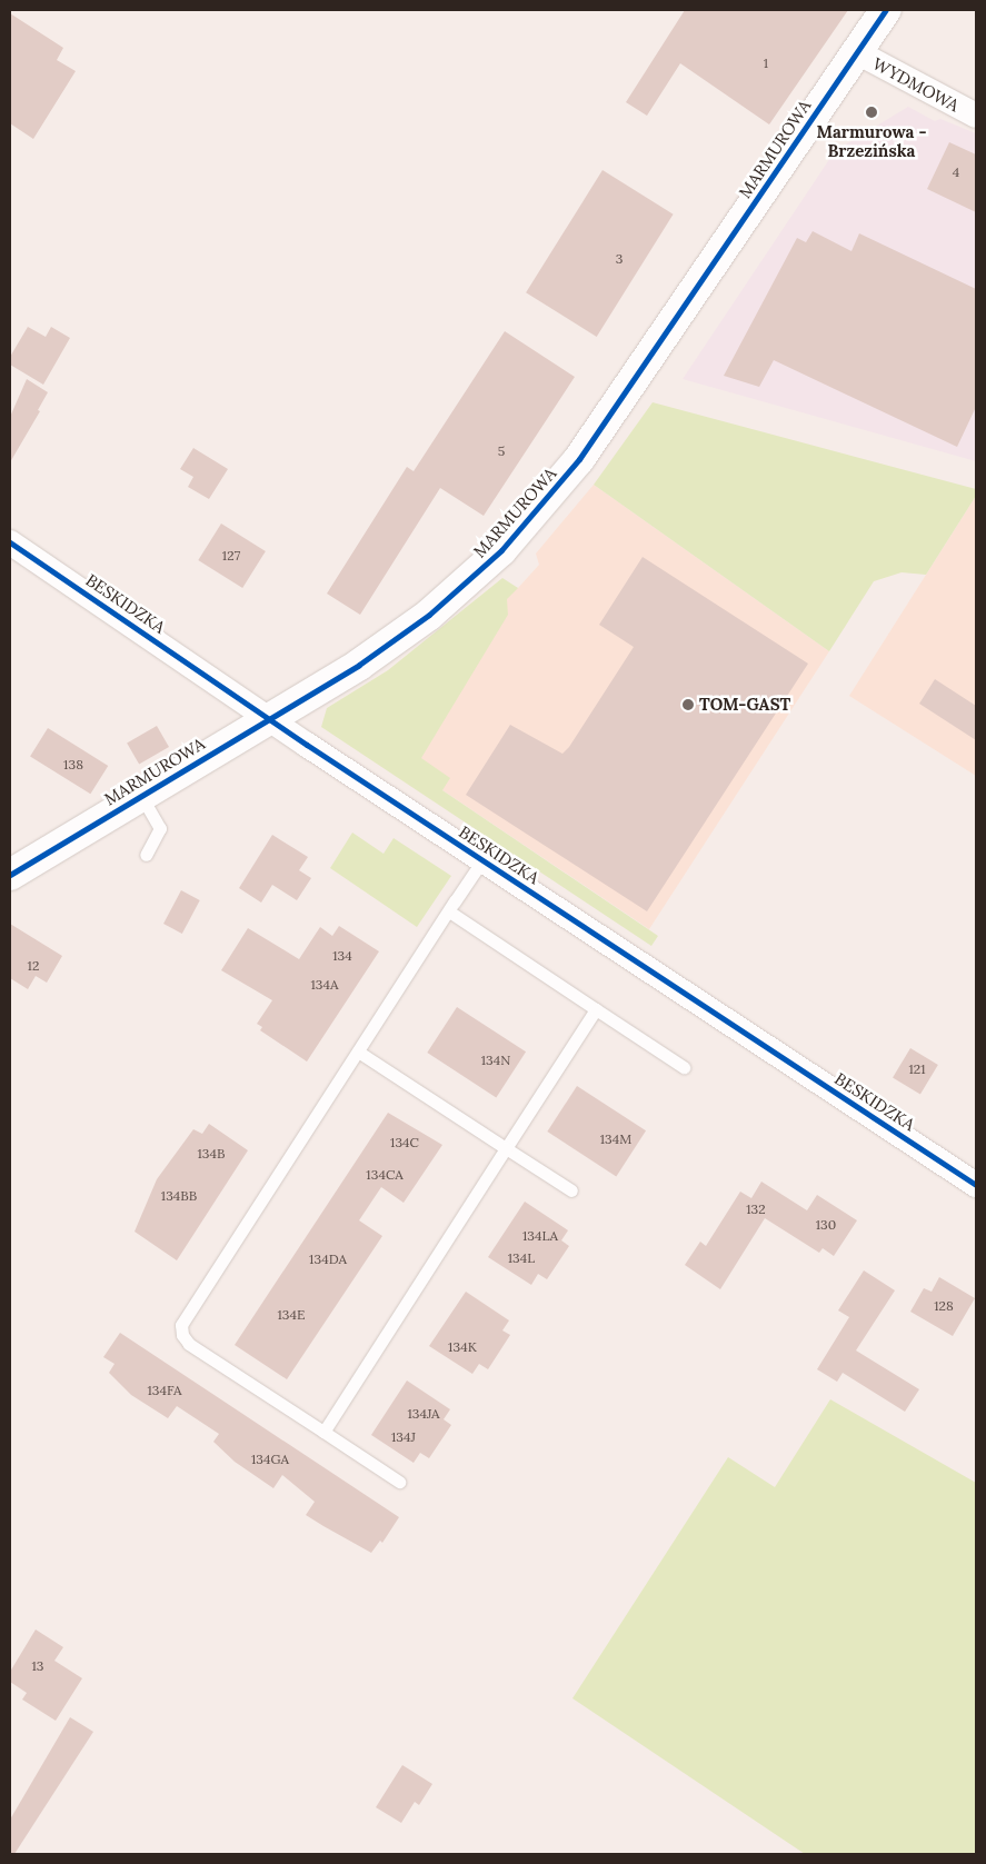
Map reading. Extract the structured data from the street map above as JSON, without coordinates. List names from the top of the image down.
{
  "streets": {
    "street": ["WYDMOWA", "MARMUROWA", "BESKIDZKA"]
  },
  "crossings": [
    ["WYDMOWA", "MARMUROWA"],
    ["MARMUROWA", "BESKIDZKA"]
  ],
  "places": ["Marmurowa - Brzezińska", "TOM-GAST"],
  "house_numbers": [
    "1",
    "4",
    "3",
    "5",
    "127",
    "138",
    "134",
    "12",
    "134A",
    "134N",
    "121",
    "134M",
    "134C",
    "134B",
    "134CA",
    "134BB",
    "132",
    "130",
    "134LA",
    "134L",
    "134DA",
    "128",
    "134E",
    "134K",
    "134FA",
    "134JA",
    "134J",
    "134GA",
    "13"
  ]
}
